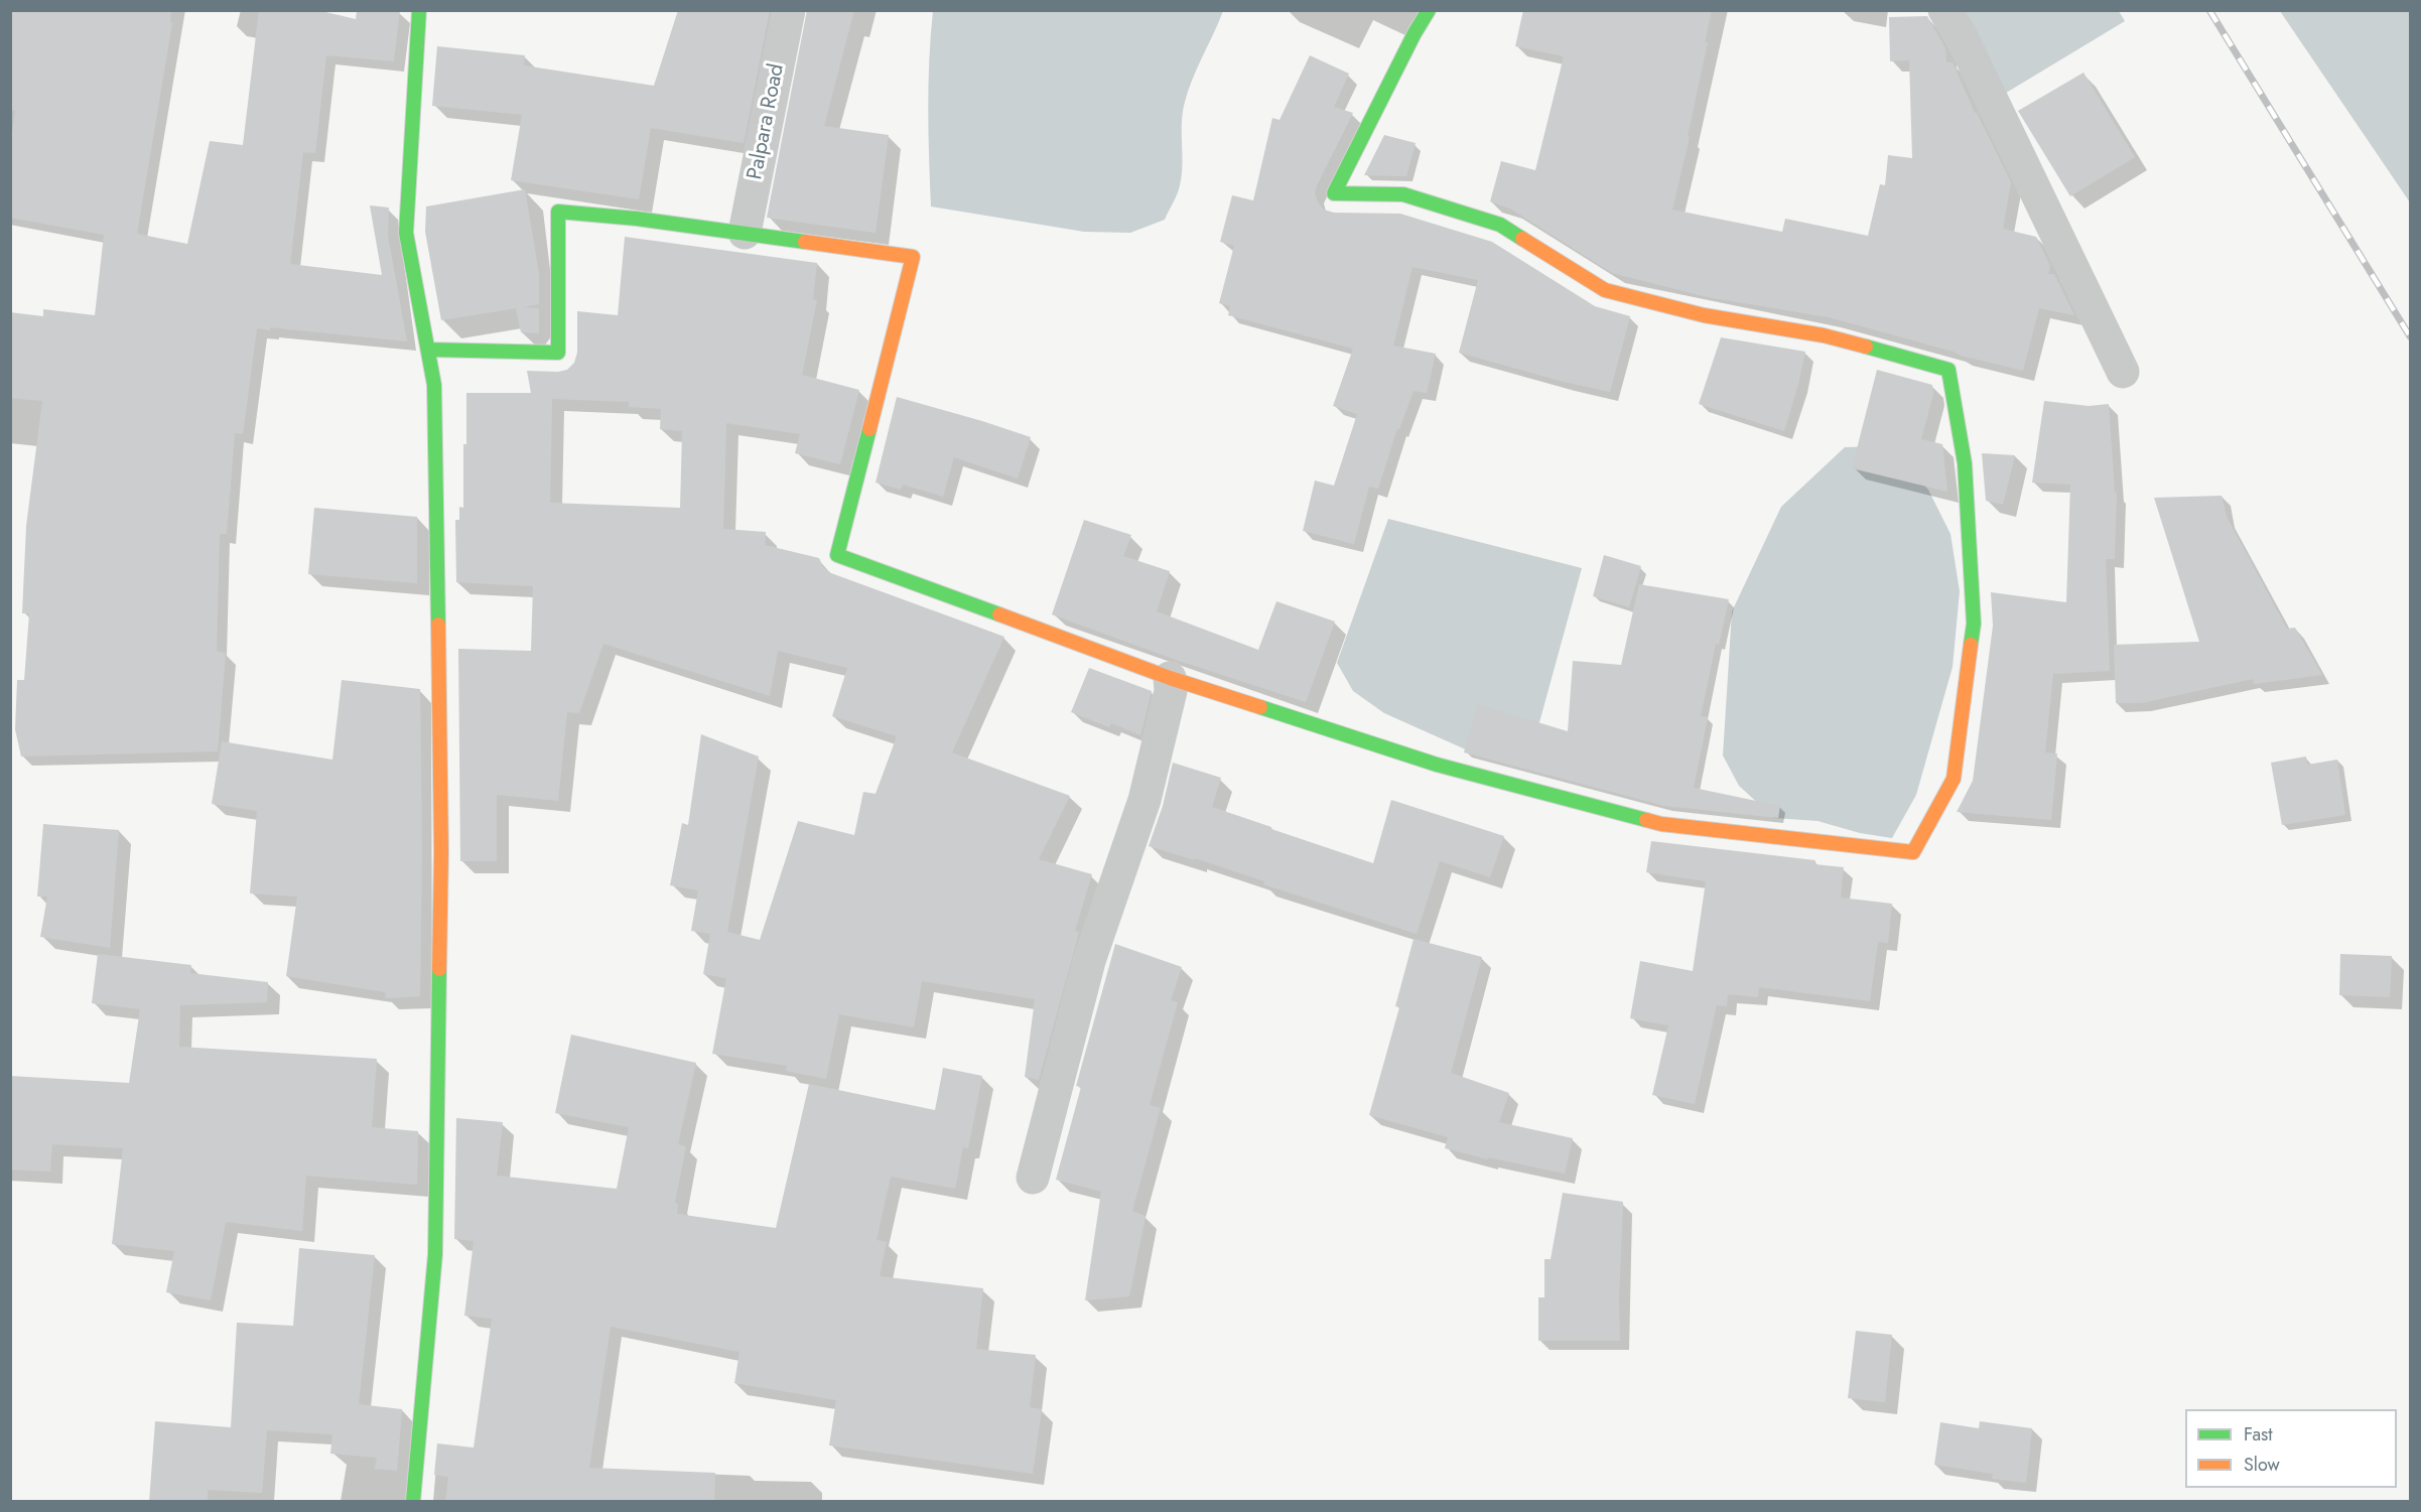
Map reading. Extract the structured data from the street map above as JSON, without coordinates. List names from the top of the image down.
{
  "streets": {
    "street": ["Palpara Road"]
  },
  "legend": ["Fast", "Slow"]
}
